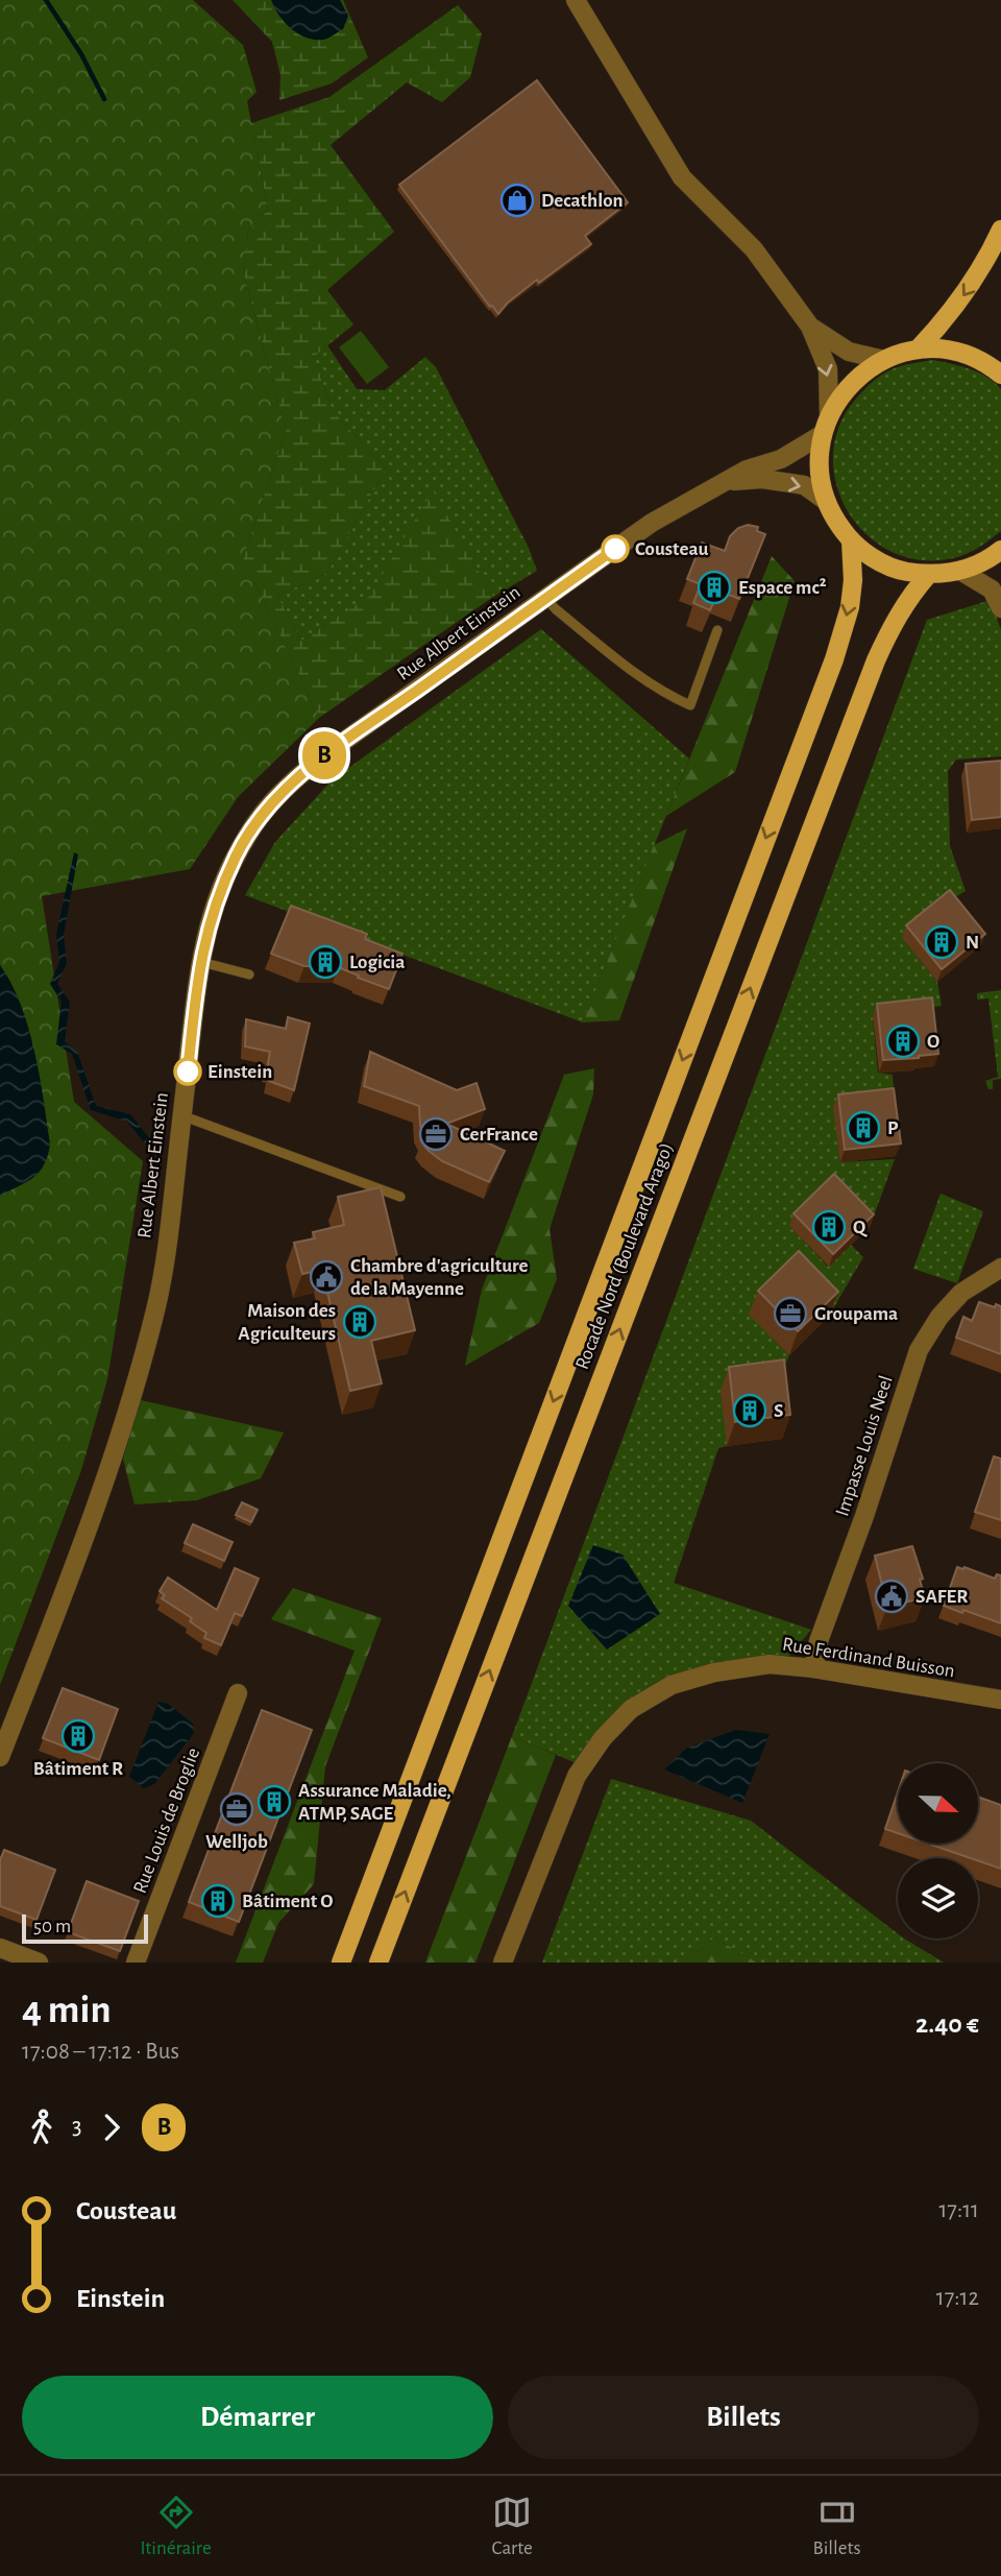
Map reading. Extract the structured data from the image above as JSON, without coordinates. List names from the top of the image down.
{
  "streets": {
    "main road": ["Rocade Nord (Boulevard Arago)"],
    "street": [
      "Rue Albert Einstein",
      "Impasse Louis Neel",
      "Rue Ferdinand Buisson",
      "Rue Louis de Broglie"
    ]
  },
  "crossings": [
    ["Impasse Louis Neel", "Rue Ferdinand Buisson"]
  ],
  "places": {
    "shop": ["Decathlon"],
    "other": ["Cousteau", "Einstein"],
    "building": [
      "Espace mc²",
      "N",
      "Logicia",
      "O",
      "P",
      "Q",
      "Maison des Agriculteurs",
      "S",
      "Bâtiment R",
      "Assurance Maladie, ATMP, SAGE",
      "Bâtiment O"
    ],
    "office": ["CerFrance", "Groupama", "Welljob"],
    "public building": ["Chambre d'agriculture de la Mayenne", "SAFER"]
  },
  "lines": ["bus line B"],
  "scale_bar": "50 m",
  "north": "right",
  "page": {
    "on_map": "B",
    "scale": "50 m",
    "heading": ["4 min", "17:08 – 17:12 · Bus", "2.40 €"],
    "legs": ["3", "B"],
    "list": [
      {
        "name": "Cousteau",
        "value": "17:11"
      },
      {
        "name": "Einstein",
        "value": "17:12"
      }
    ],
    "buttons": ["Démarrer", "Billets"],
    "tabs": ["Itinéraire", "Carte", "Billets"]
  }
}
